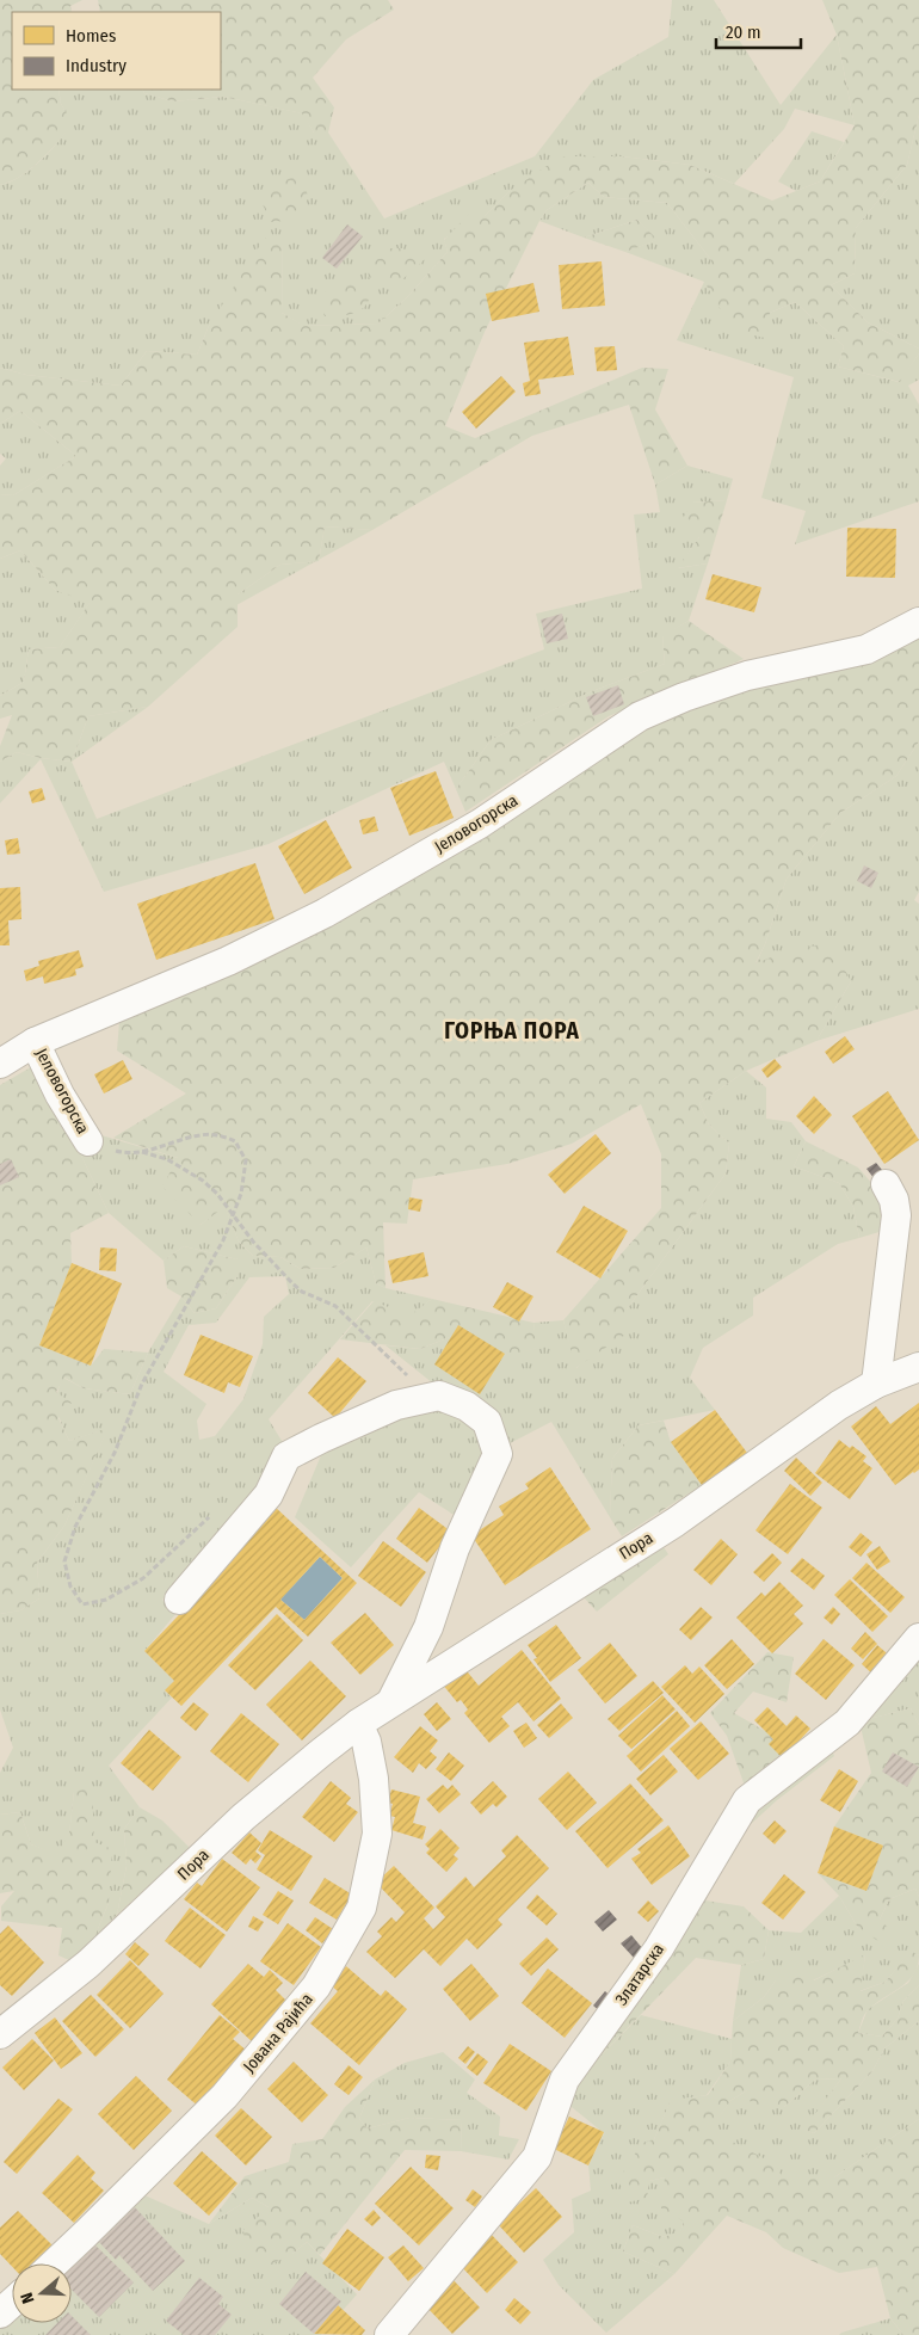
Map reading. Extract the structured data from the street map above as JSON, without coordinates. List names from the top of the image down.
{
  "streets": {
    "street": [
      "Јеловогорска",
      "Пора",
      "Златарска",
      "Јована Рајића"
    ]
  },
  "crossings": [
    ["Пора", "Јована Рајића"]
  ],
  "districts": ["ГОРЊА ПОРА"],
  "legend": ["Homes", "Industry"],
  "scale_bar": "20 m",
  "north": "left"
}
